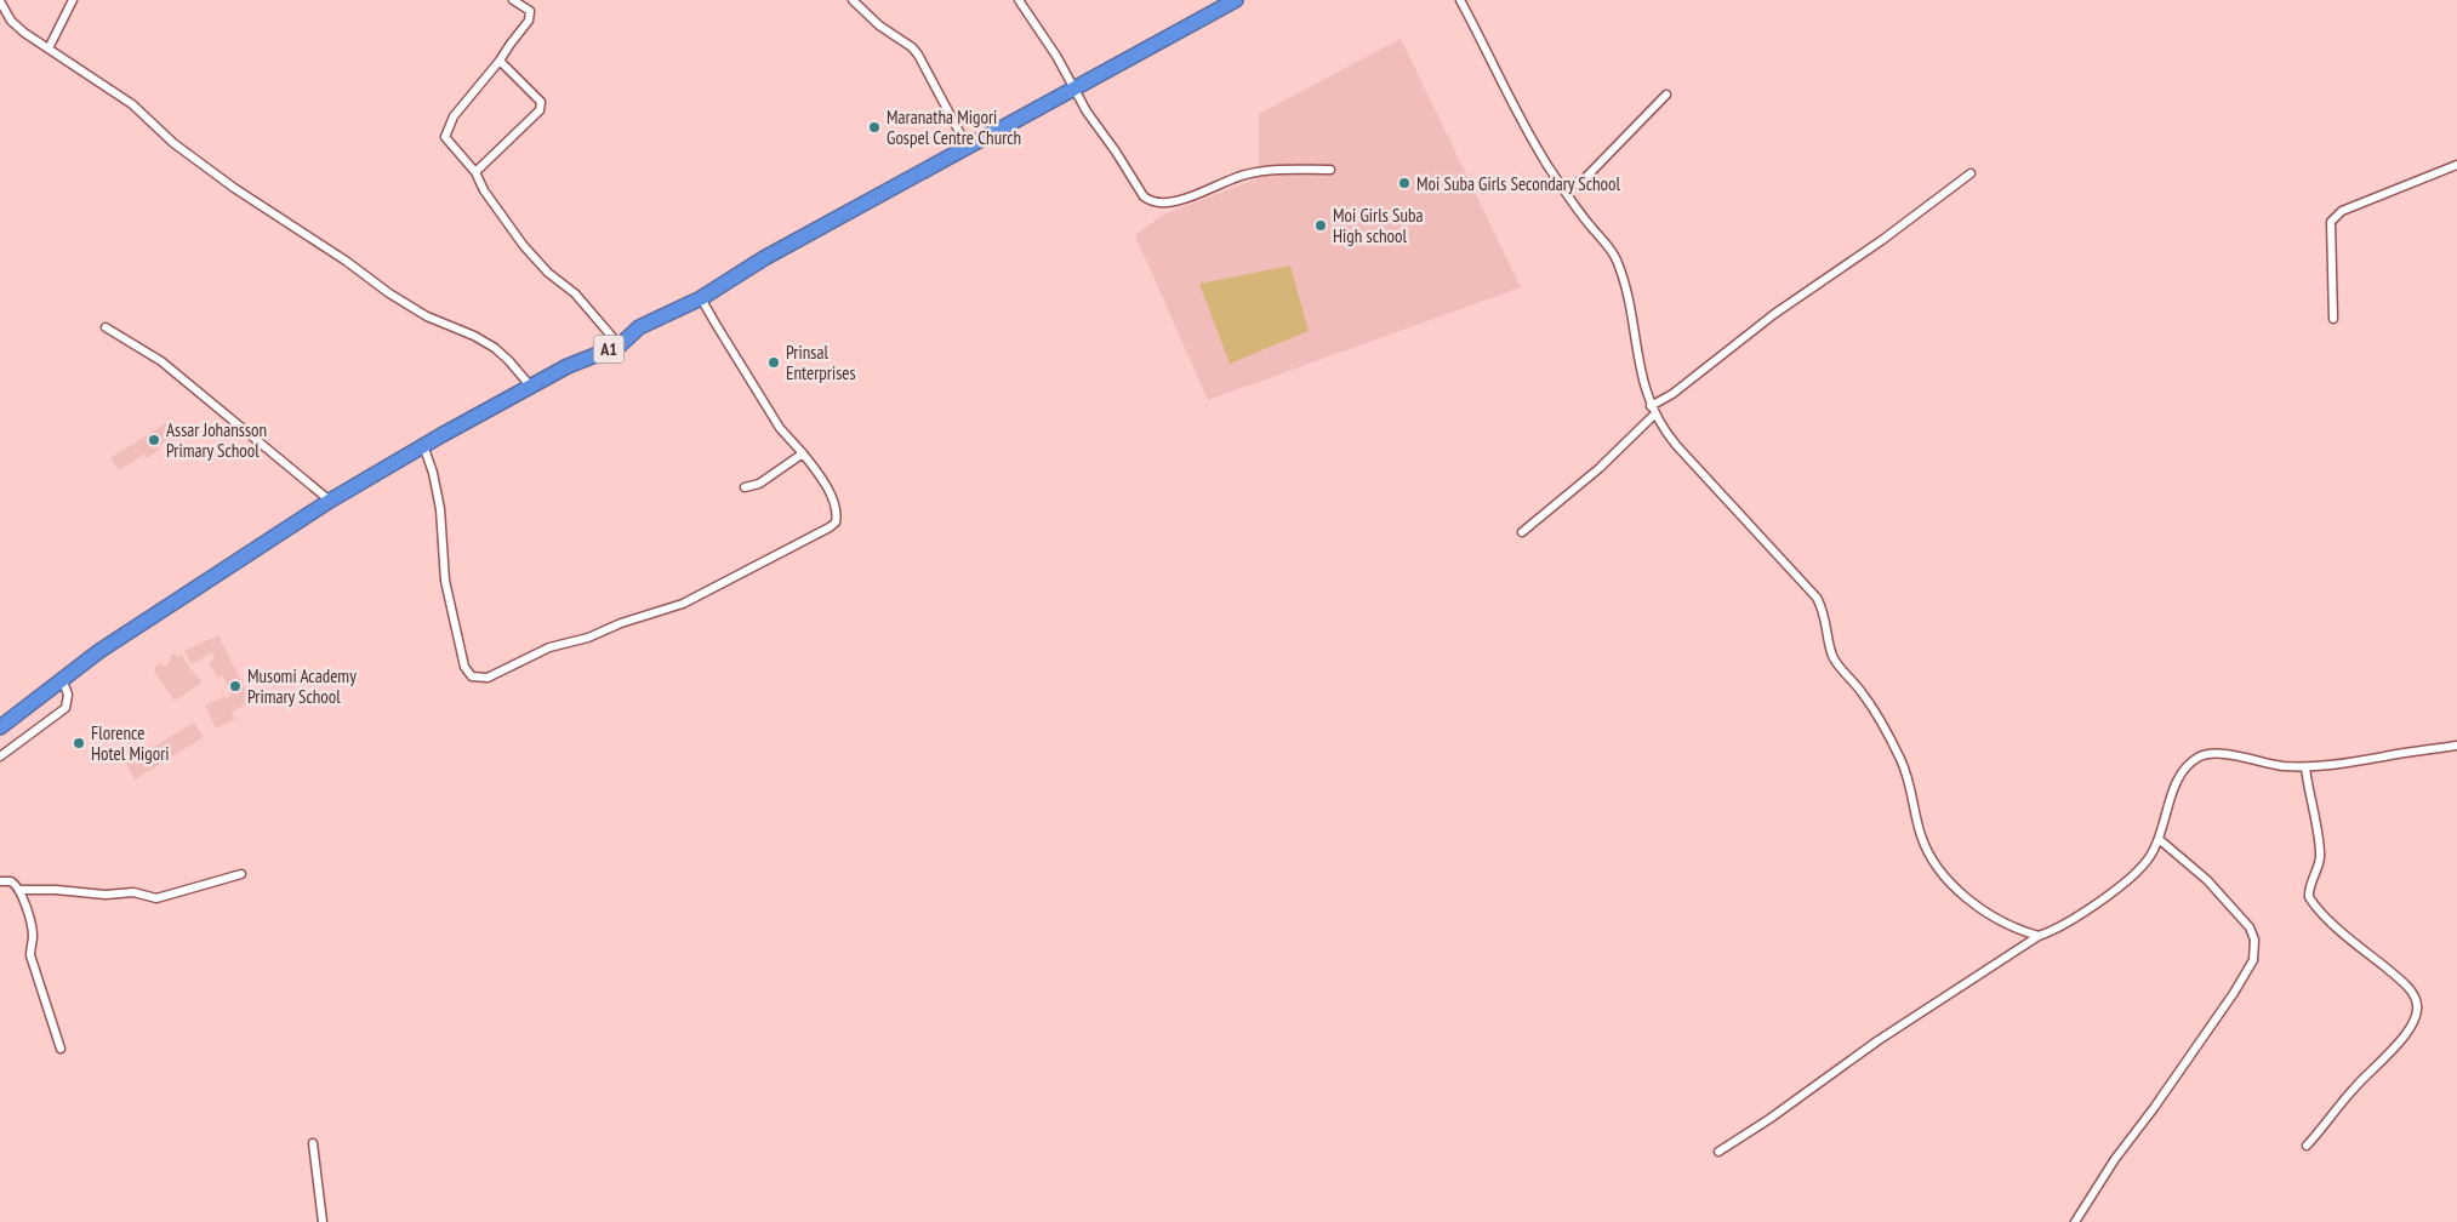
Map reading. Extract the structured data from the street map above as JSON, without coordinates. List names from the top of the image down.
{
  "streets": {
    "highway": ["A1"]
  },
  "places": [
    "Maranatha Migori Gospel Centre Church",
    "Moi Suba Girls Secondary School",
    "Moi Girls Suba High school",
    "Prinsal Enterprises",
    "Assar Johansson Primary School",
    "Musomi Academy Primary School",
    "Florence Hotel Migori"
  ]
}
